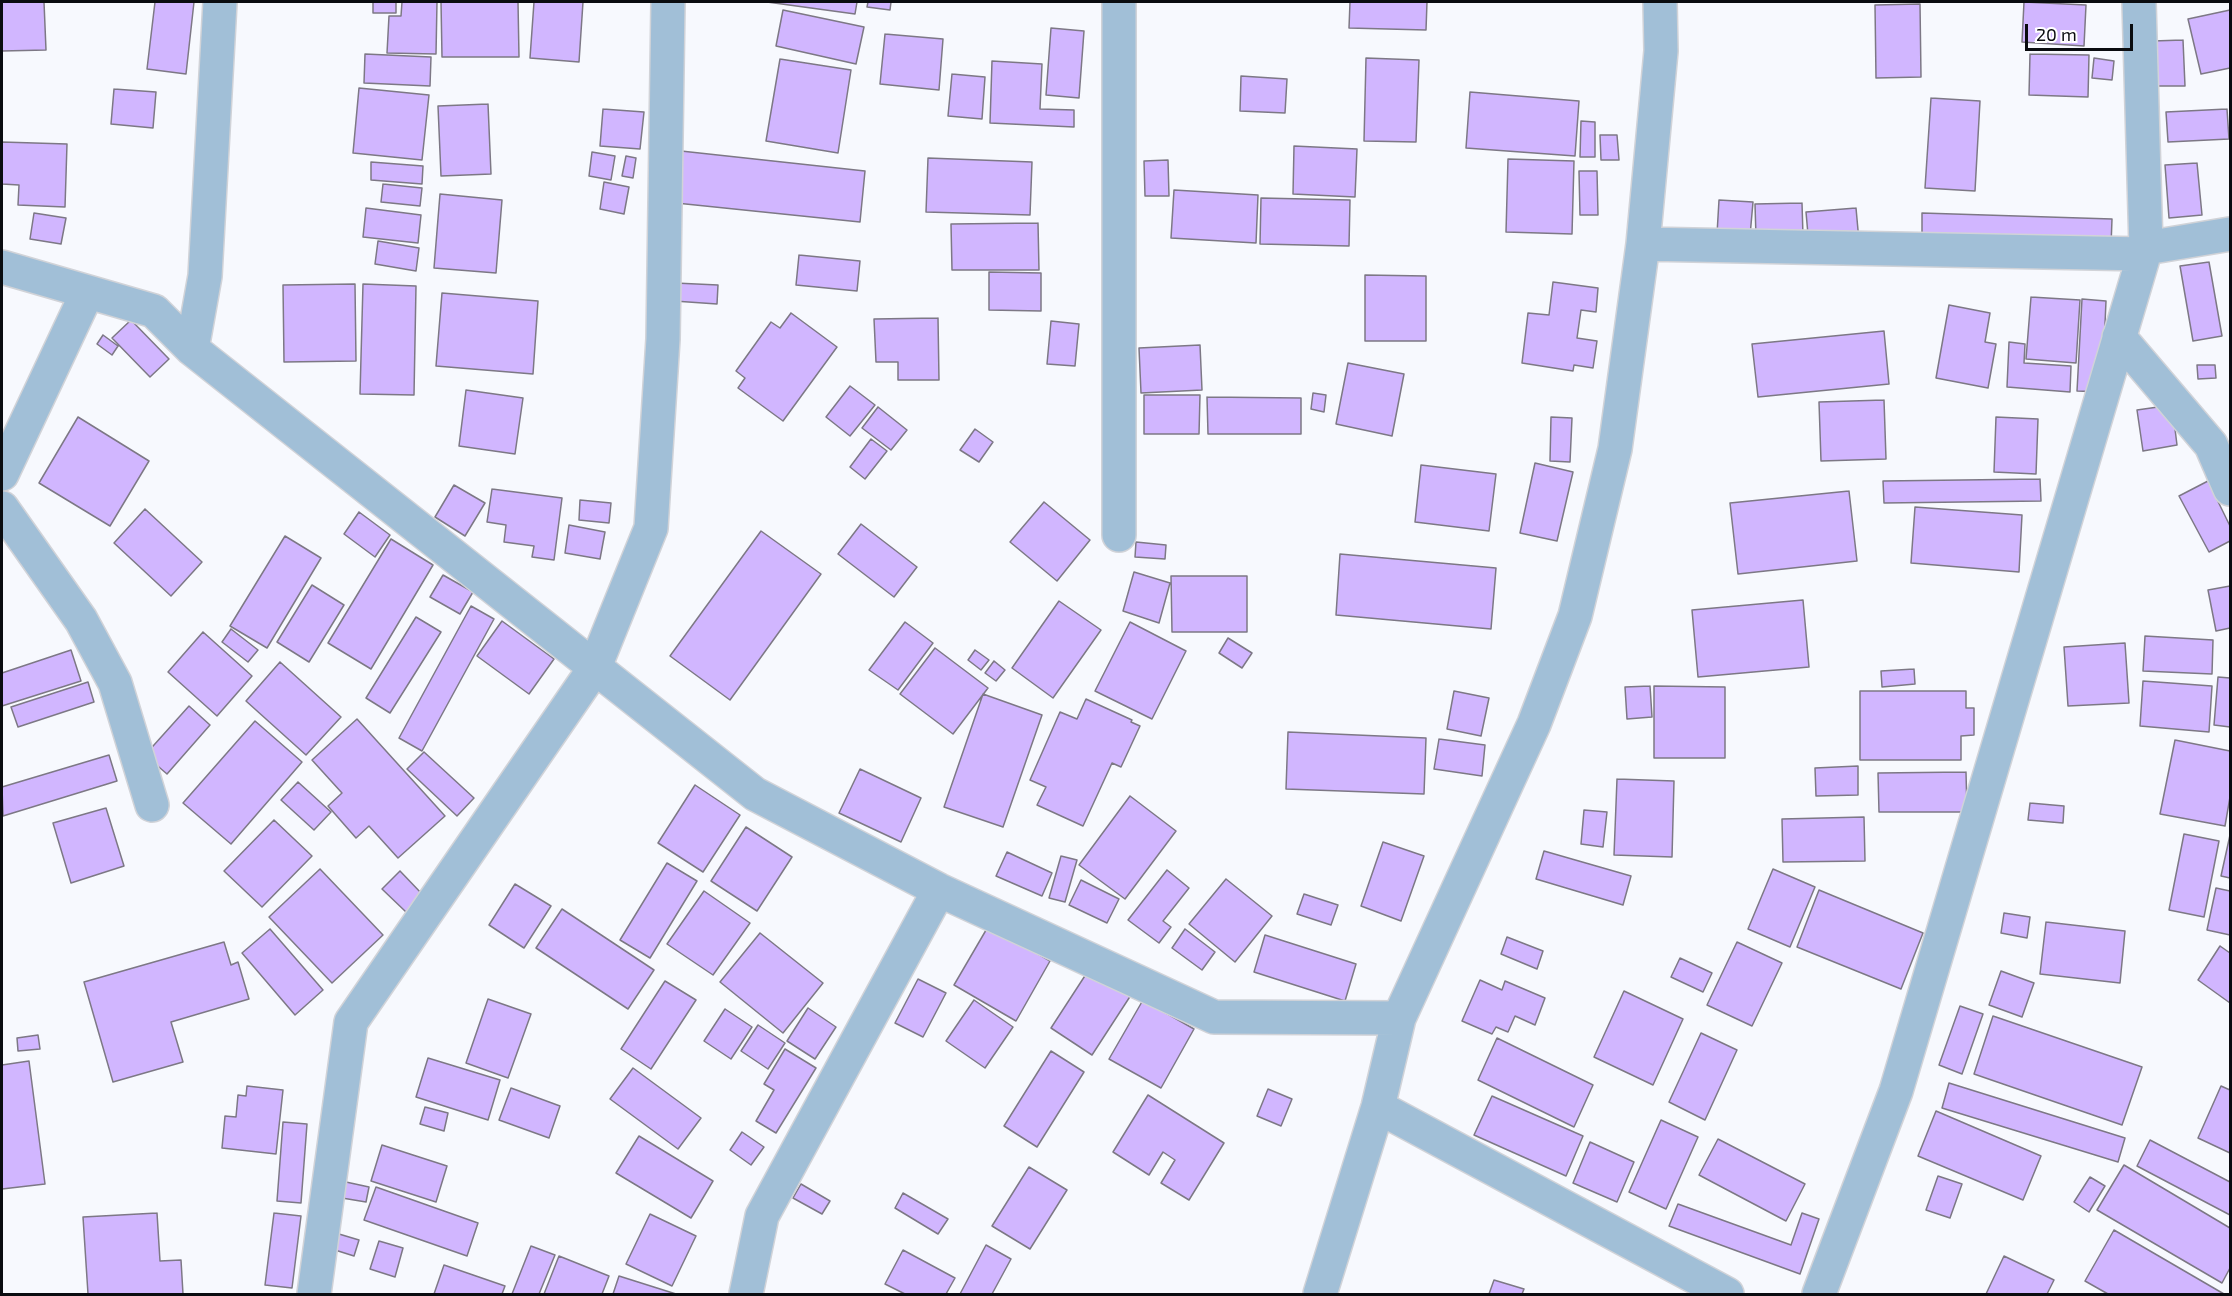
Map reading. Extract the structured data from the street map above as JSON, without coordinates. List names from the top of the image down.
{
  "scale_bar": "20 m"
}
